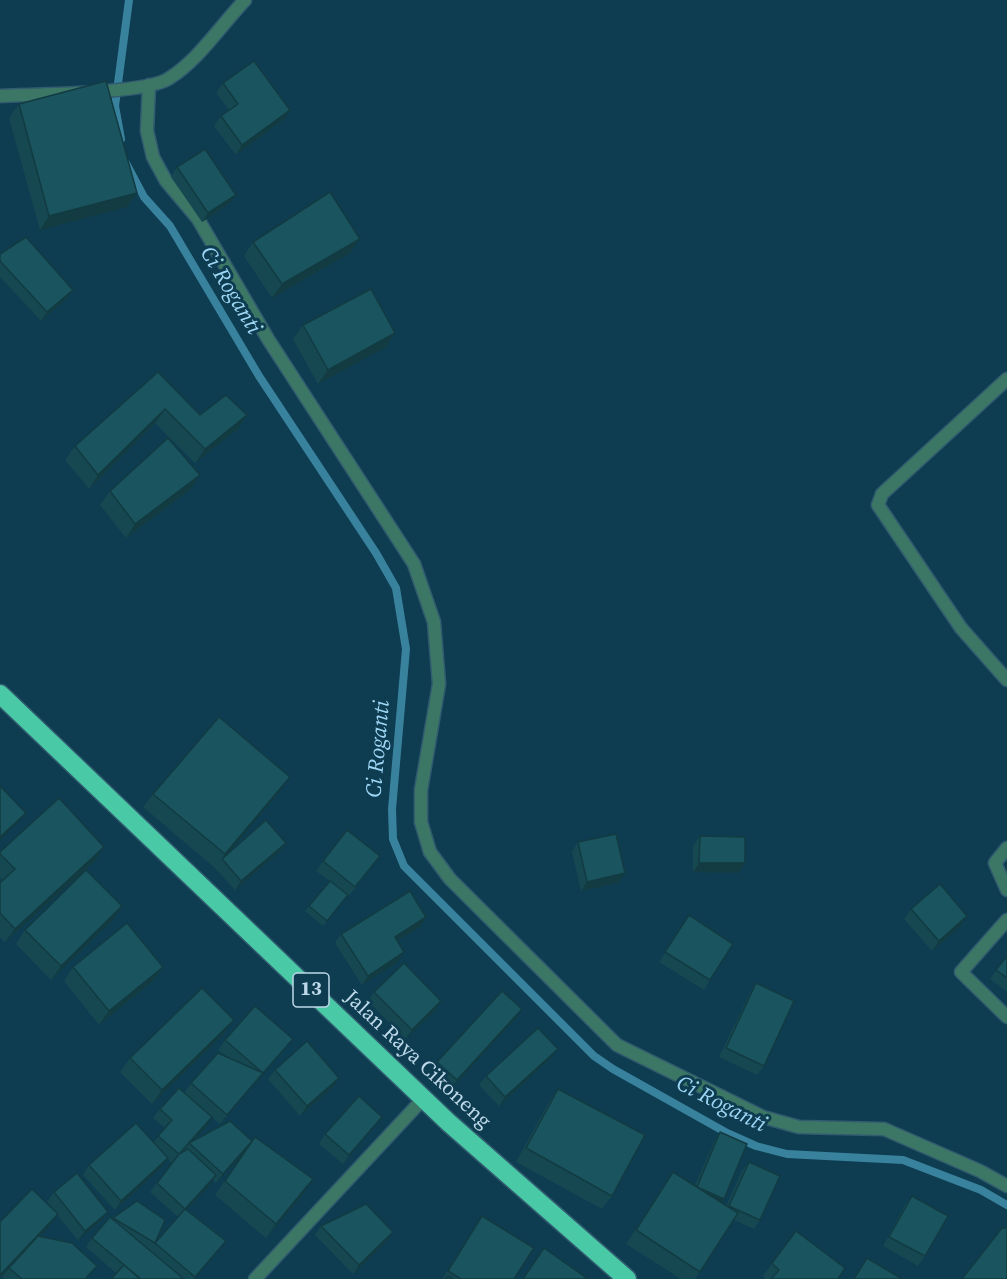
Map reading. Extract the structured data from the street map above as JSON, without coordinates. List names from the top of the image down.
{
  "streets": {
    "highway": ["13", "Jalan Raya Cikoneng"]
  },
  "water": ["Ci Roganti"]
}
